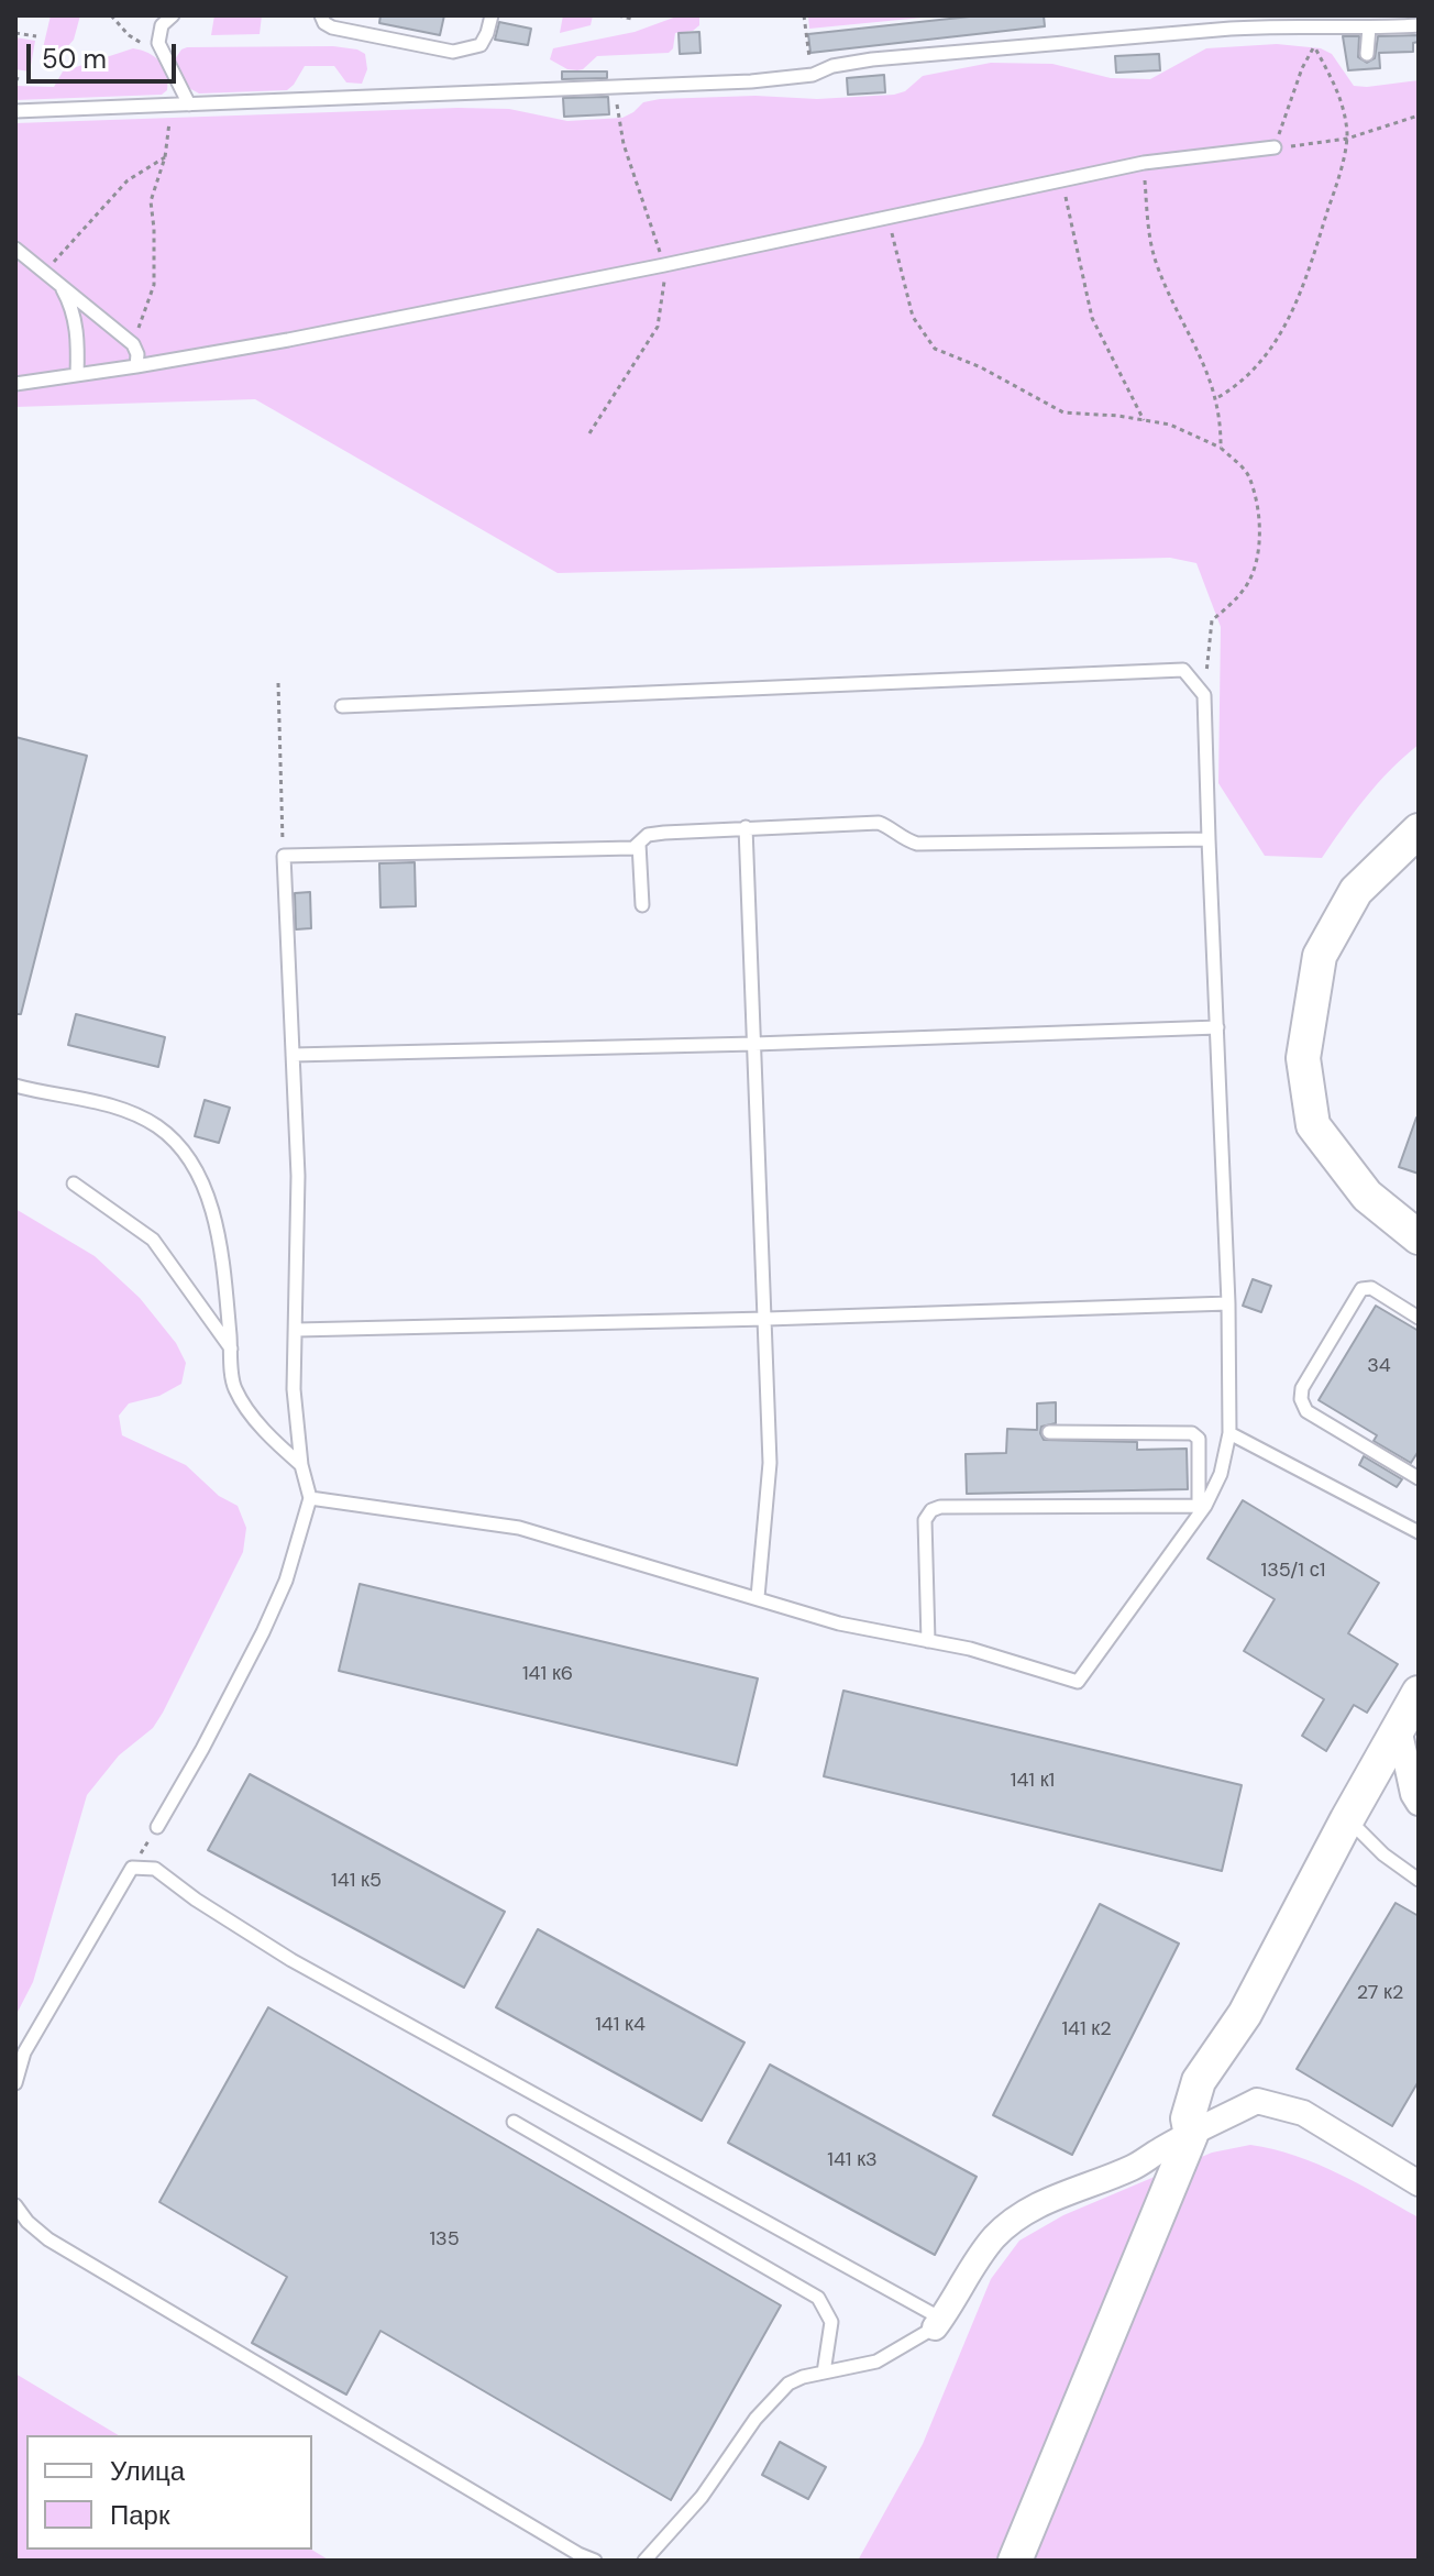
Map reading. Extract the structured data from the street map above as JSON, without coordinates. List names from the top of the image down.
{
  "house_numbers": [
    "34",
    "135/1 с1",
    "141 к6",
    "141 к1",
    "141 к5",
    "27 к2",
    "141 к4",
    "141 к2",
    "141 к3",
    "135"
  ],
  "legend": ["Улица", "Парк"],
  "scale_bar": "50 m"
}
